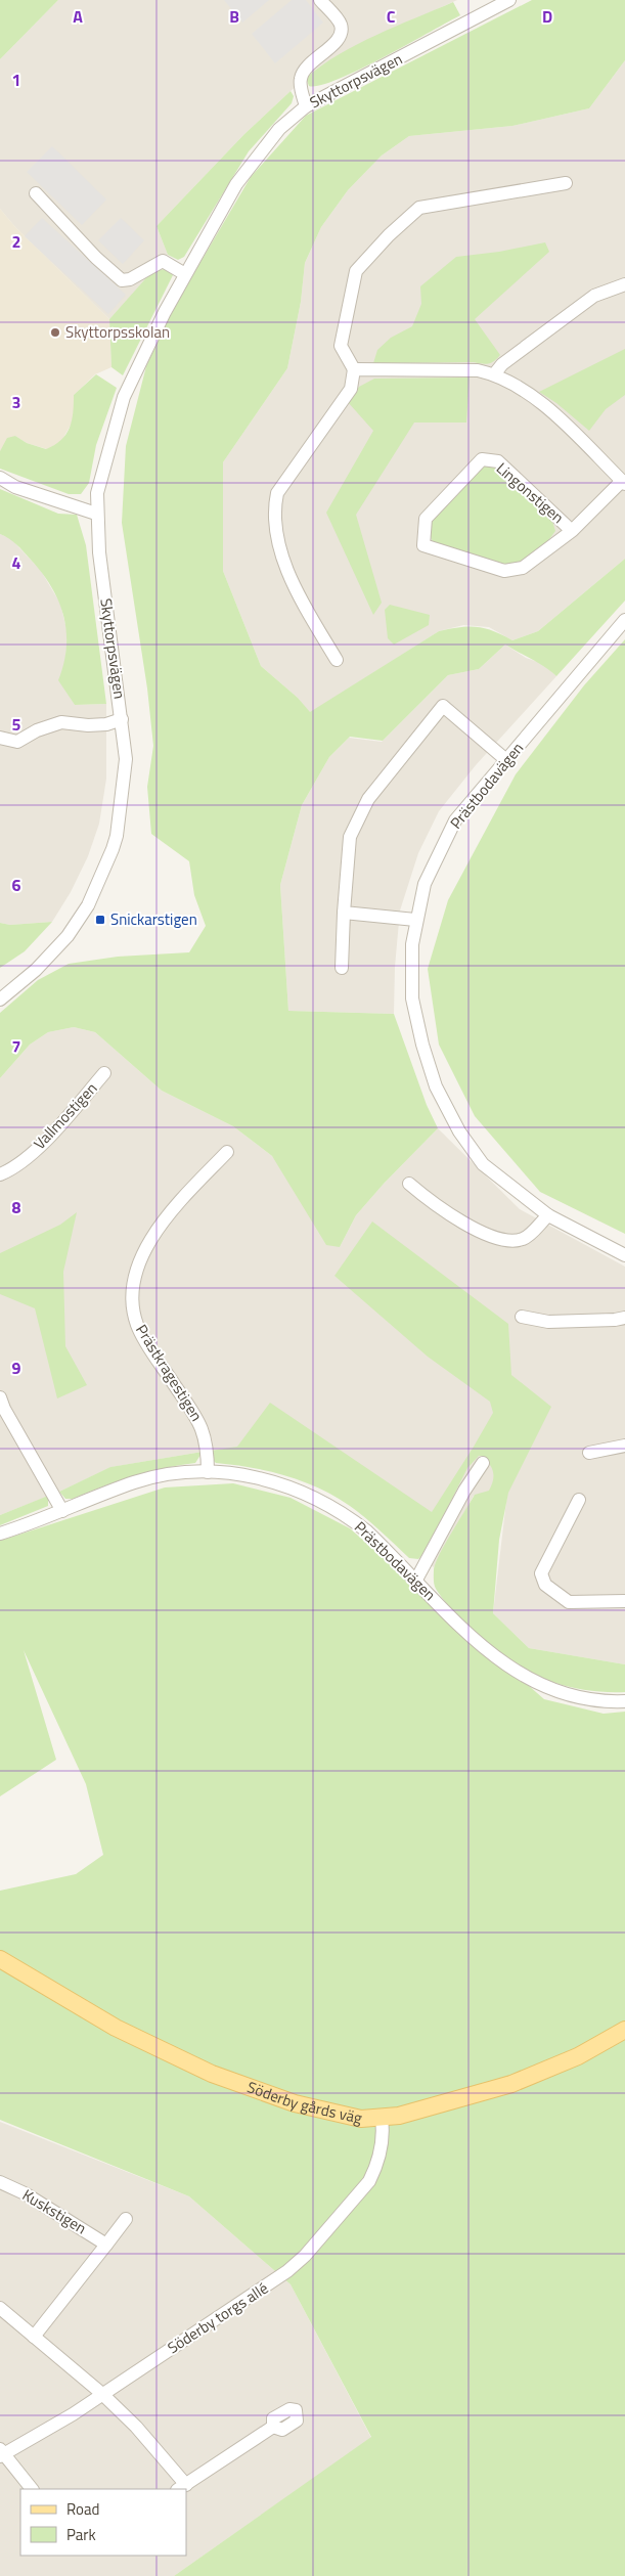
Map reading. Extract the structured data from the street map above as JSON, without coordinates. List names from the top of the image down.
{
  "streets": {
    "main road": ["Söderby gårds väg"],
    "street": [
      "Skyttorpsvägen",
      "Lingonstigen",
      "Prästbodavägen",
      "Vallmostigen",
      "Prästkragestigen",
      "Kuskstigen",
      "Söderby torgs allé"
    ]
  },
  "crossings": [
    ["Prästbodavägen", "Prästkragestigen"],
    ["Söderby gårds väg", "Söderby torgs allé"]
  ],
  "places": {
    "other": ["Skyttorpsskolan"],
    "transit": ["Snickarstigen"]
  },
  "legend": ["Road", "Park"],
  "grid": {
    "columns": [
      "A",
      "B",
      "C",
      "D"
    ],
    "rows": [
      "1",
      "2",
      "3",
      "4",
      "5",
      "6",
      "7",
      "8",
      "9"
    ]
  }
}
